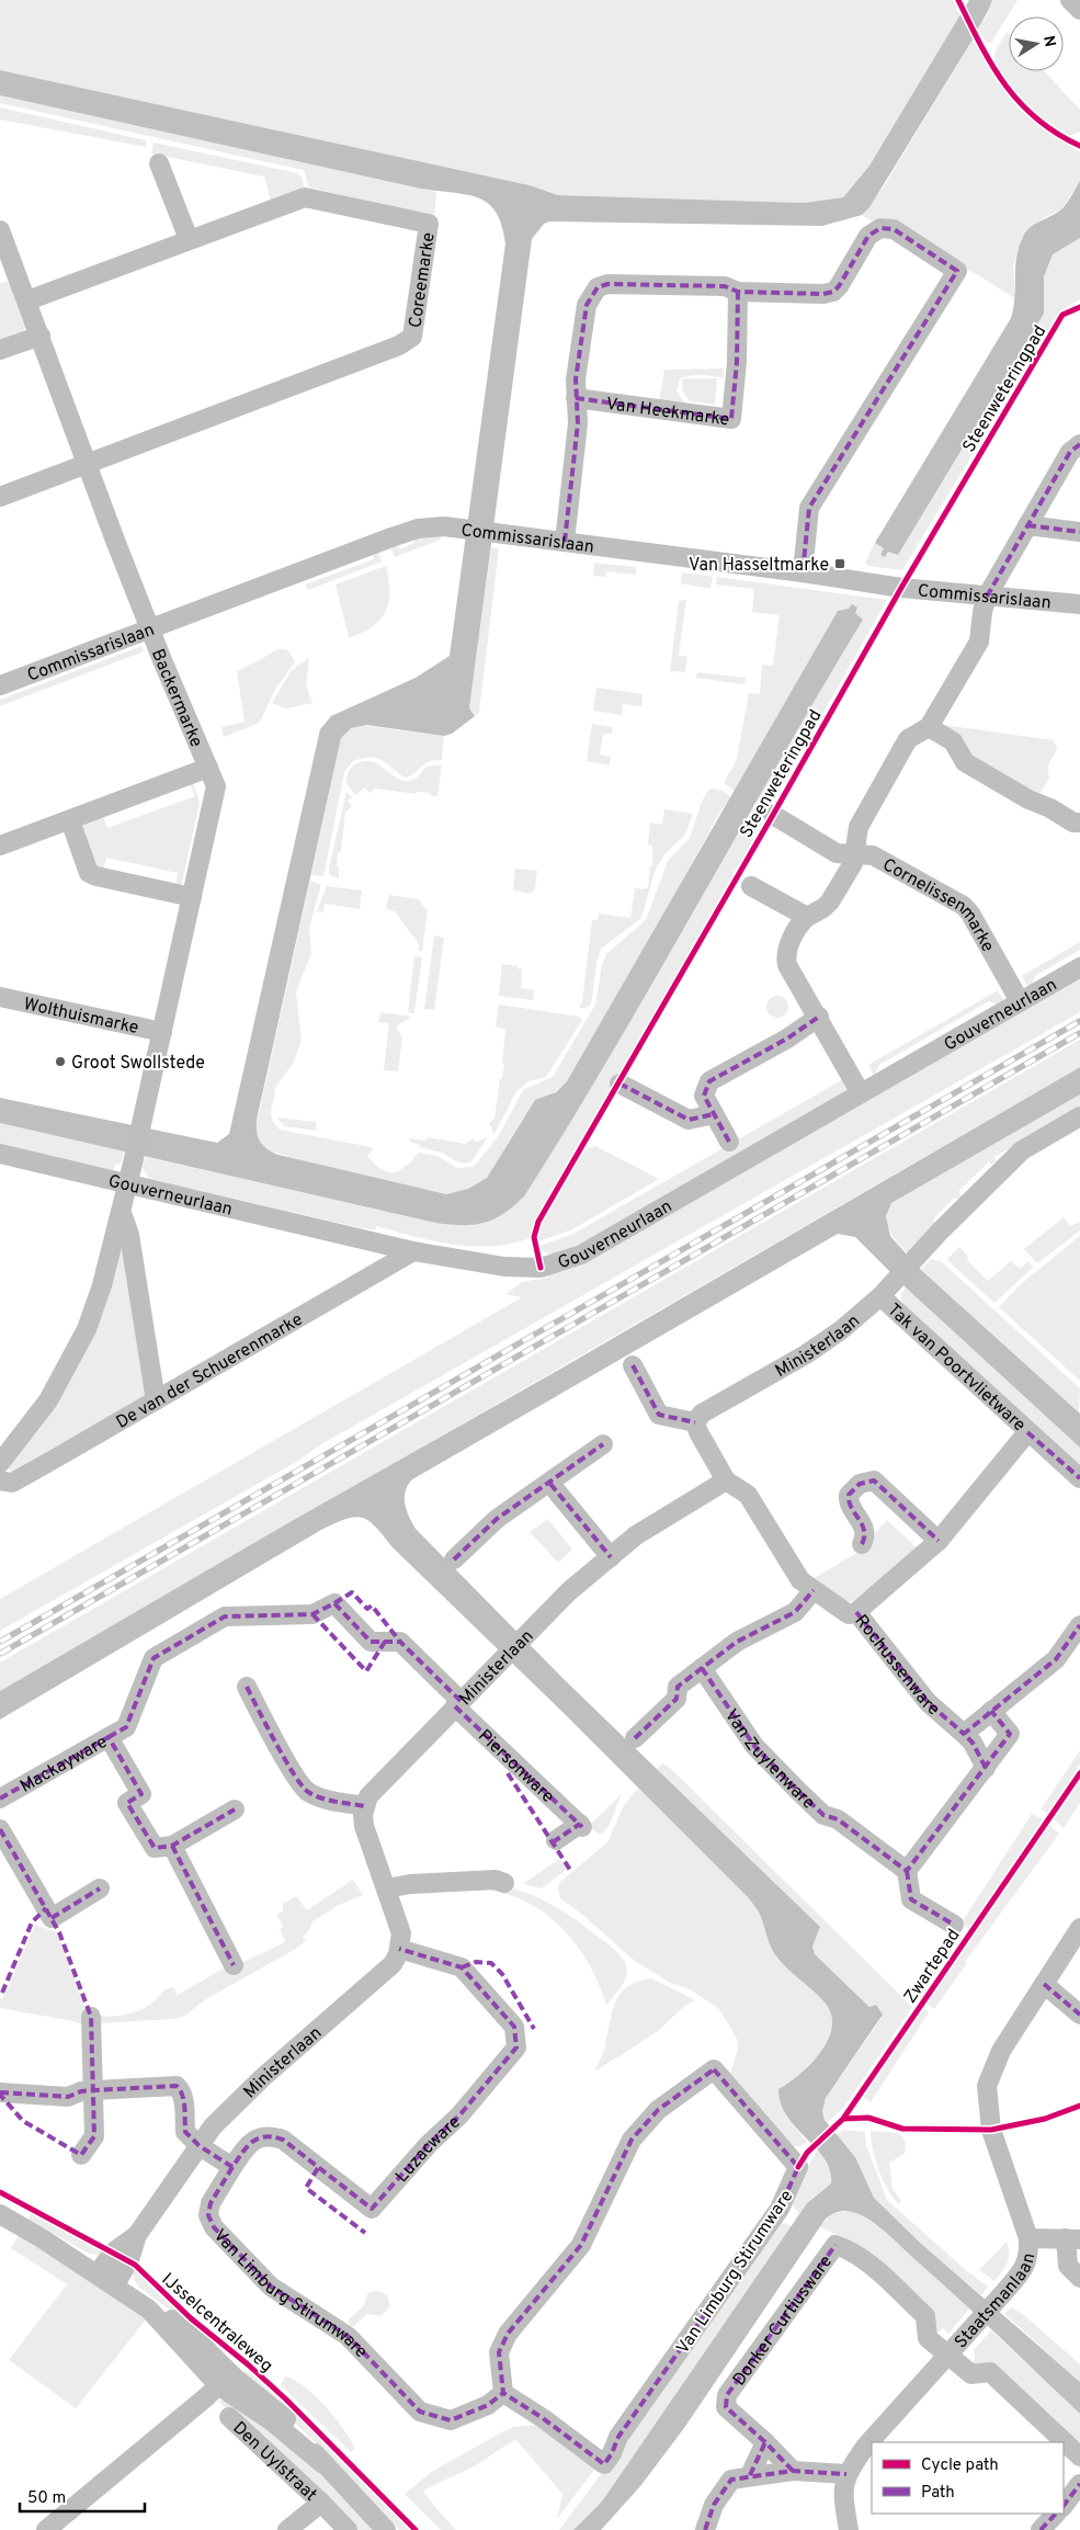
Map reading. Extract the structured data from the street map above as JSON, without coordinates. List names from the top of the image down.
{
  "streets": {
    "street": [
      "Coreemarke",
      "Van Heekmarke",
      "Commissarislaan",
      "Backermarke",
      "Cornelissenmarke",
      "Gouverneurlaan",
      "Wolthuismarke",
      "Ministerlaan",
      "Tak van Poortvlietware",
      "De van der Schuerenmarke",
      "Rochussenware",
      "Van Zuylenware",
      "Piersonware",
      "Mackayware",
      "Luzacware",
      "Van Limburg Stirumware",
      "Staatsmanlaan",
      "Donker Curtiusware",
      "IJsselcentraleweg",
      "Den Uylstraat"
    ],
    "cycle path": ["Steenweteringpad", "Zwartepad"]
  },
  "crossings": [
    ["Coreemarke", "Backermarke"],
    ["Commissarislaan", "Backermarke"],
    ["Backermarke", "Gouverneurlaan"],
    ["Backermarke", "Wolthuismarke"],
    ["Cornelissenmarke", "Gouverneurlaan"],
    ["Gouverneurlaan", "De van der Schuerenmarke"],
    ["Ministerlaan", "Tak van Poortvlietware"],
    ["Ministerlaan", "Rochussenware"],
    ["Ministerlaan", "Piersonware"],
    ["Ministerlaan", "Luzacware"],
    ["Ministerlaan", "IJsselcentraleweg"],
    ["Tak van Poortvlietware", "Rochussenware"],
    ["Piersonware", "Mackayware"],
    ["Luzacware", "Van Limburg Stirumware"],
    ["Staatsmanlaan", "Donker Curtiusware"]
  ],
  "places": {
    "transit": ["Van Hasseltmarke"],
    "other": ["Groot Swollstede"]
  },
  "legend": ["Cycle path", "Path"],
  "scale_bar": "50 m",
  "north": "right"
}
